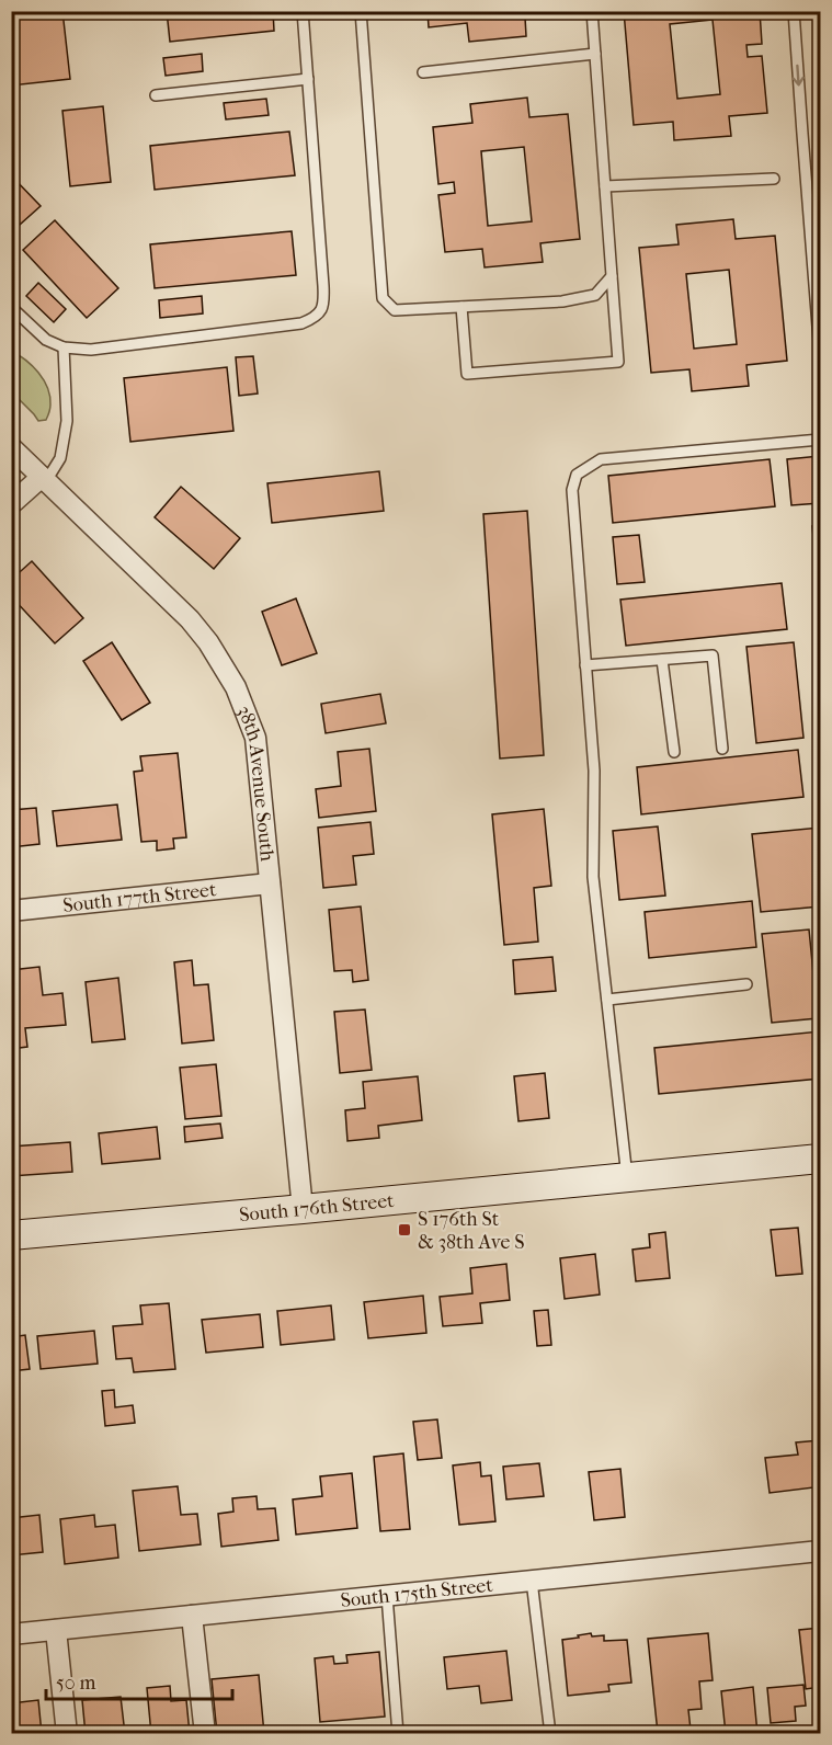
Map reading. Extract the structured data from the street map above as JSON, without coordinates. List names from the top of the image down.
{
  "streets": {
    "street": [
      "38th Avenue South",
      "South 177th Street",
      "South 176th Street",
      "South 175th Street"
    ]
  },
  "crossings": [
    ["38th Avenue South", "South 177th Street"],
    ["38th Avenue South", "South 176th Street"]
  ],
  "places": {
    "transit": ["S 176th St & 38th Ave S"]
  },
  "scale_bar": "50 m"
}
